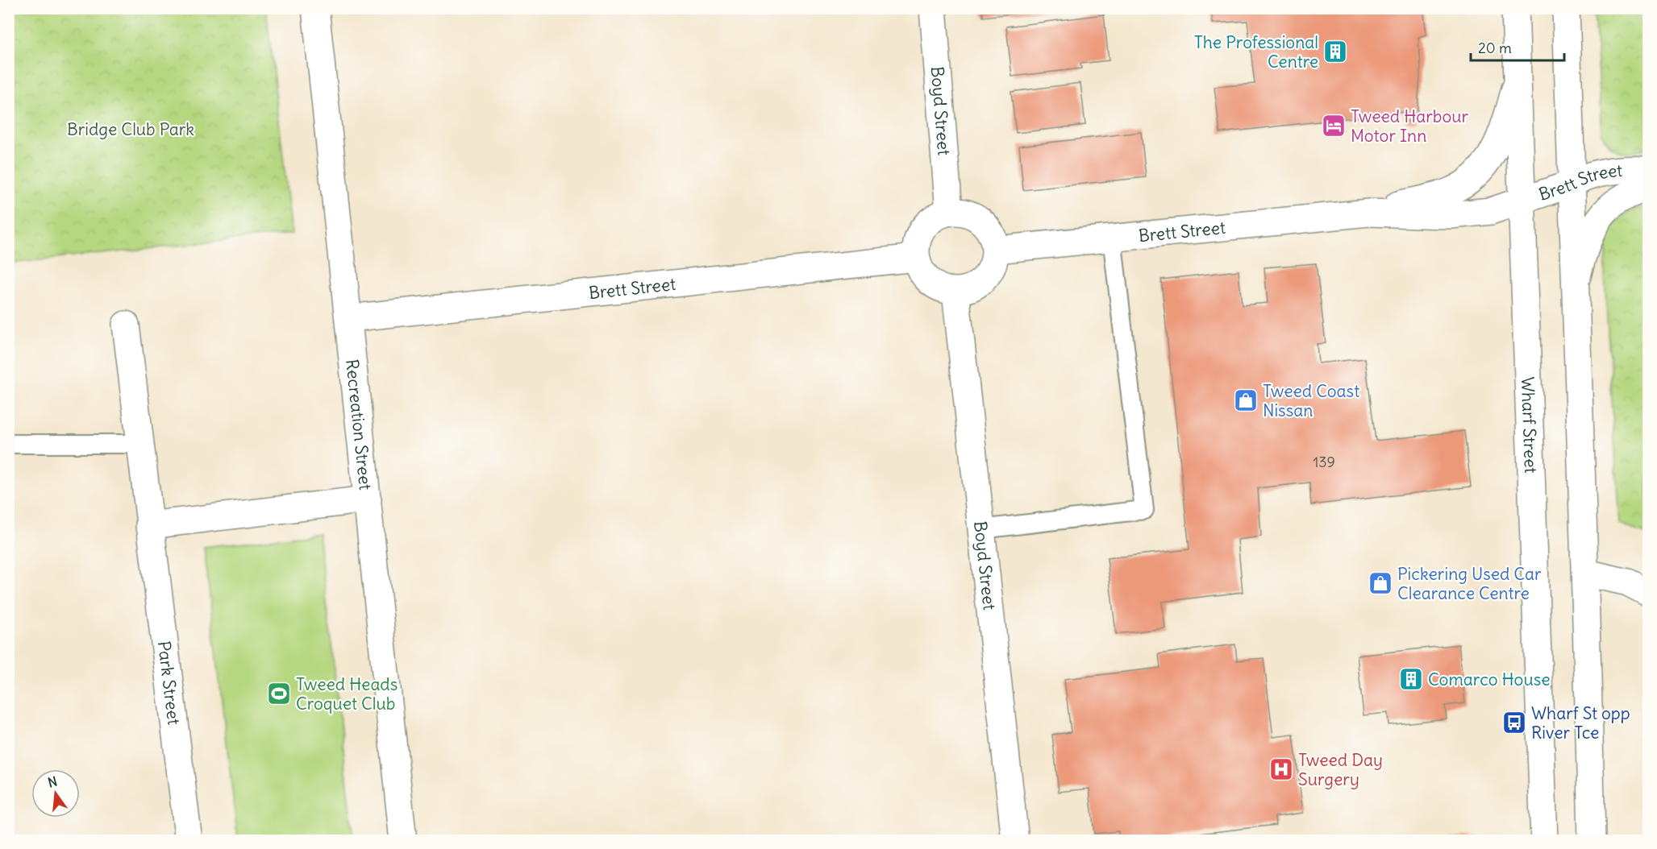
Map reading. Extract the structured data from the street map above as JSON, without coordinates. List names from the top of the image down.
{
  "streets": {
    "street": [
      "Boyd Street",
      "Brett Street",
      "Recreation Street",
      "Wharf Street",
      "Park Street"
    ]
  },
  "crossings": [
    ["Boyd Street", "Brett Street"],
    ["Brett Street", "Recreation Street"],
    ["Brett Street", "Wharf Street"]
  ],
  "parks": ["Bridge Club Park"],
  "places": {
    "building": ["The Professional Centre", "Comarco House"],
    "hotel": ["Tweed Harbour Motor Inn"],
    "shop": ["Tweed Coast Nissan", "Pickering Used Car Clearance Centre"],
    "sports": ["Tweed Heads Croquet Club"],
    "bus stop": ["Wharf St opp River Tce"],
    "hospital": ["Tweed Day Surgery"]
  },
  "house_numbers": ["139"],
  "scale_bar": "20 m",
  "north": "top"
}
